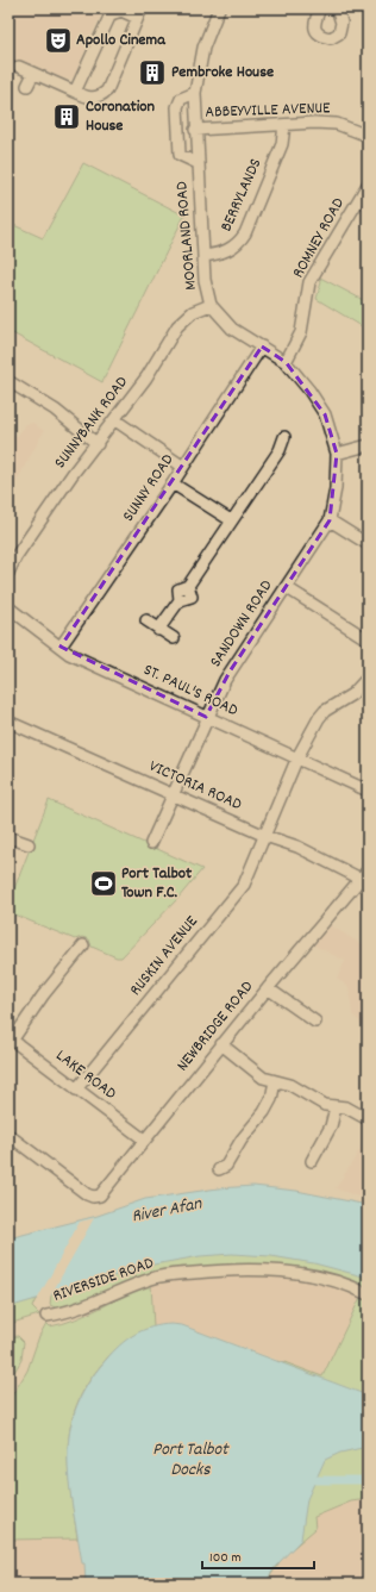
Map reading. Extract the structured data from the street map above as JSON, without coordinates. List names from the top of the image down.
{
  "streets": {
    "street": [
      "ABBEYVILLE AVENUE",
      "BERRYLANDS",
      "MOORLAND ROAD",
      "ROMNEY ROAD",
      "SUNNYBANK ROAD",
      "SUNNY ROAD",
      "SANDOWN ROAD",
      "ST. PAUL'S ROAD",
      "VICTORIA ROAD",
      "RUSKIN AVENUE",
      "NEWBRIDGE ROAD",
      "LAKE ROAD",
      "RIVERSIDE ROAD"
    ]
  },
  "crossings": [
    ["ABBEYVILLE AVENUE", "BERRYLANDS"],
    ["ABBEYVILLE AVENUE", "MOORLAND ROAD"],
    ["BERRYLANDS", "MOORLAND ROAD"],
    ["MOORLAND ROAD", "ROMNEY ROAD"],
    ["MOORLAND ROAD", "SUNNYBANK ROAD"],
    ["MOORLAND ROAD", "SUNNY ROAD"],
    ["MOORLAND ROAD", "SANDOWN ROAD"],
    ["SUNNY ROAD", "ST. PAUL'S ROAD"],
    ["SANDOWN ROAD", "ST. PAUL'S ROAD"],
    ["SANDOWN ROAD", "VICTORIA ROAD"],
    ["ST. PAUL'S ROAD", "RUSKIN AVENUE"],
    ["VICTORIA ROAD", "RUSKIN AVENUE"],
    ["VICTORIA ROAD", "NEWBRIDGE ROAD"],
    ["RUSKIN AVENUE", "LAKE ROAD"],
    ["NEWBRIDGE ROAD", "LAKE ROAD"]
  ],
  "water": ["River Afan", "Port Talbot Docks"],
  "places": {
    "theatre": ["Apollo Cinema"],
    "building": ["Pembroke House", "Coronation House"],
    "sports": ["Port Talbot Town F.C."]
  },
  "scale_bar": "100 m"
}
